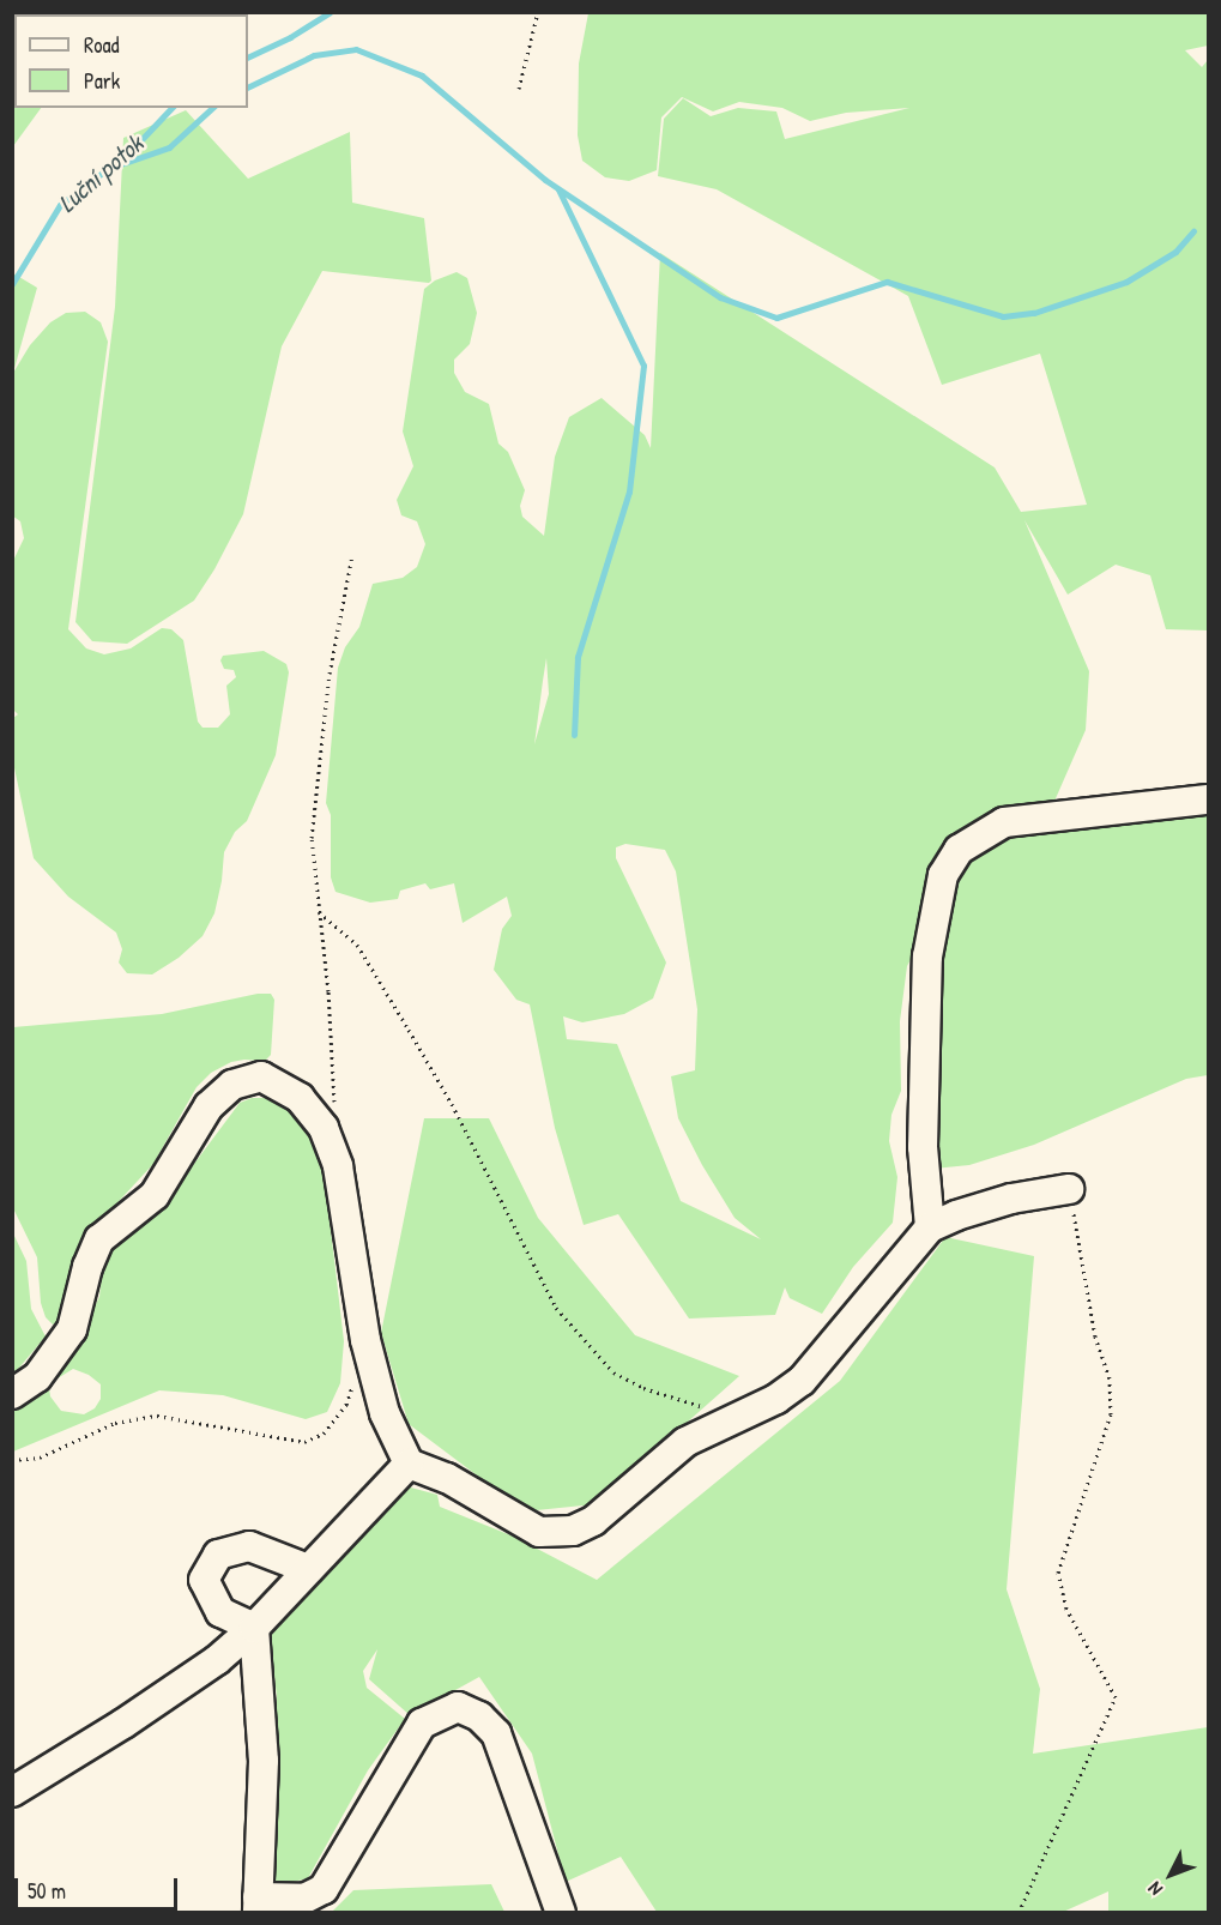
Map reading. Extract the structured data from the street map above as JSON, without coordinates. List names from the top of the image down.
{
  "water": ["Luční potok"],
  "legend": ["Road", "Park"],
  "scale_bar": "50 m",
  "north": "bottom left"
}
